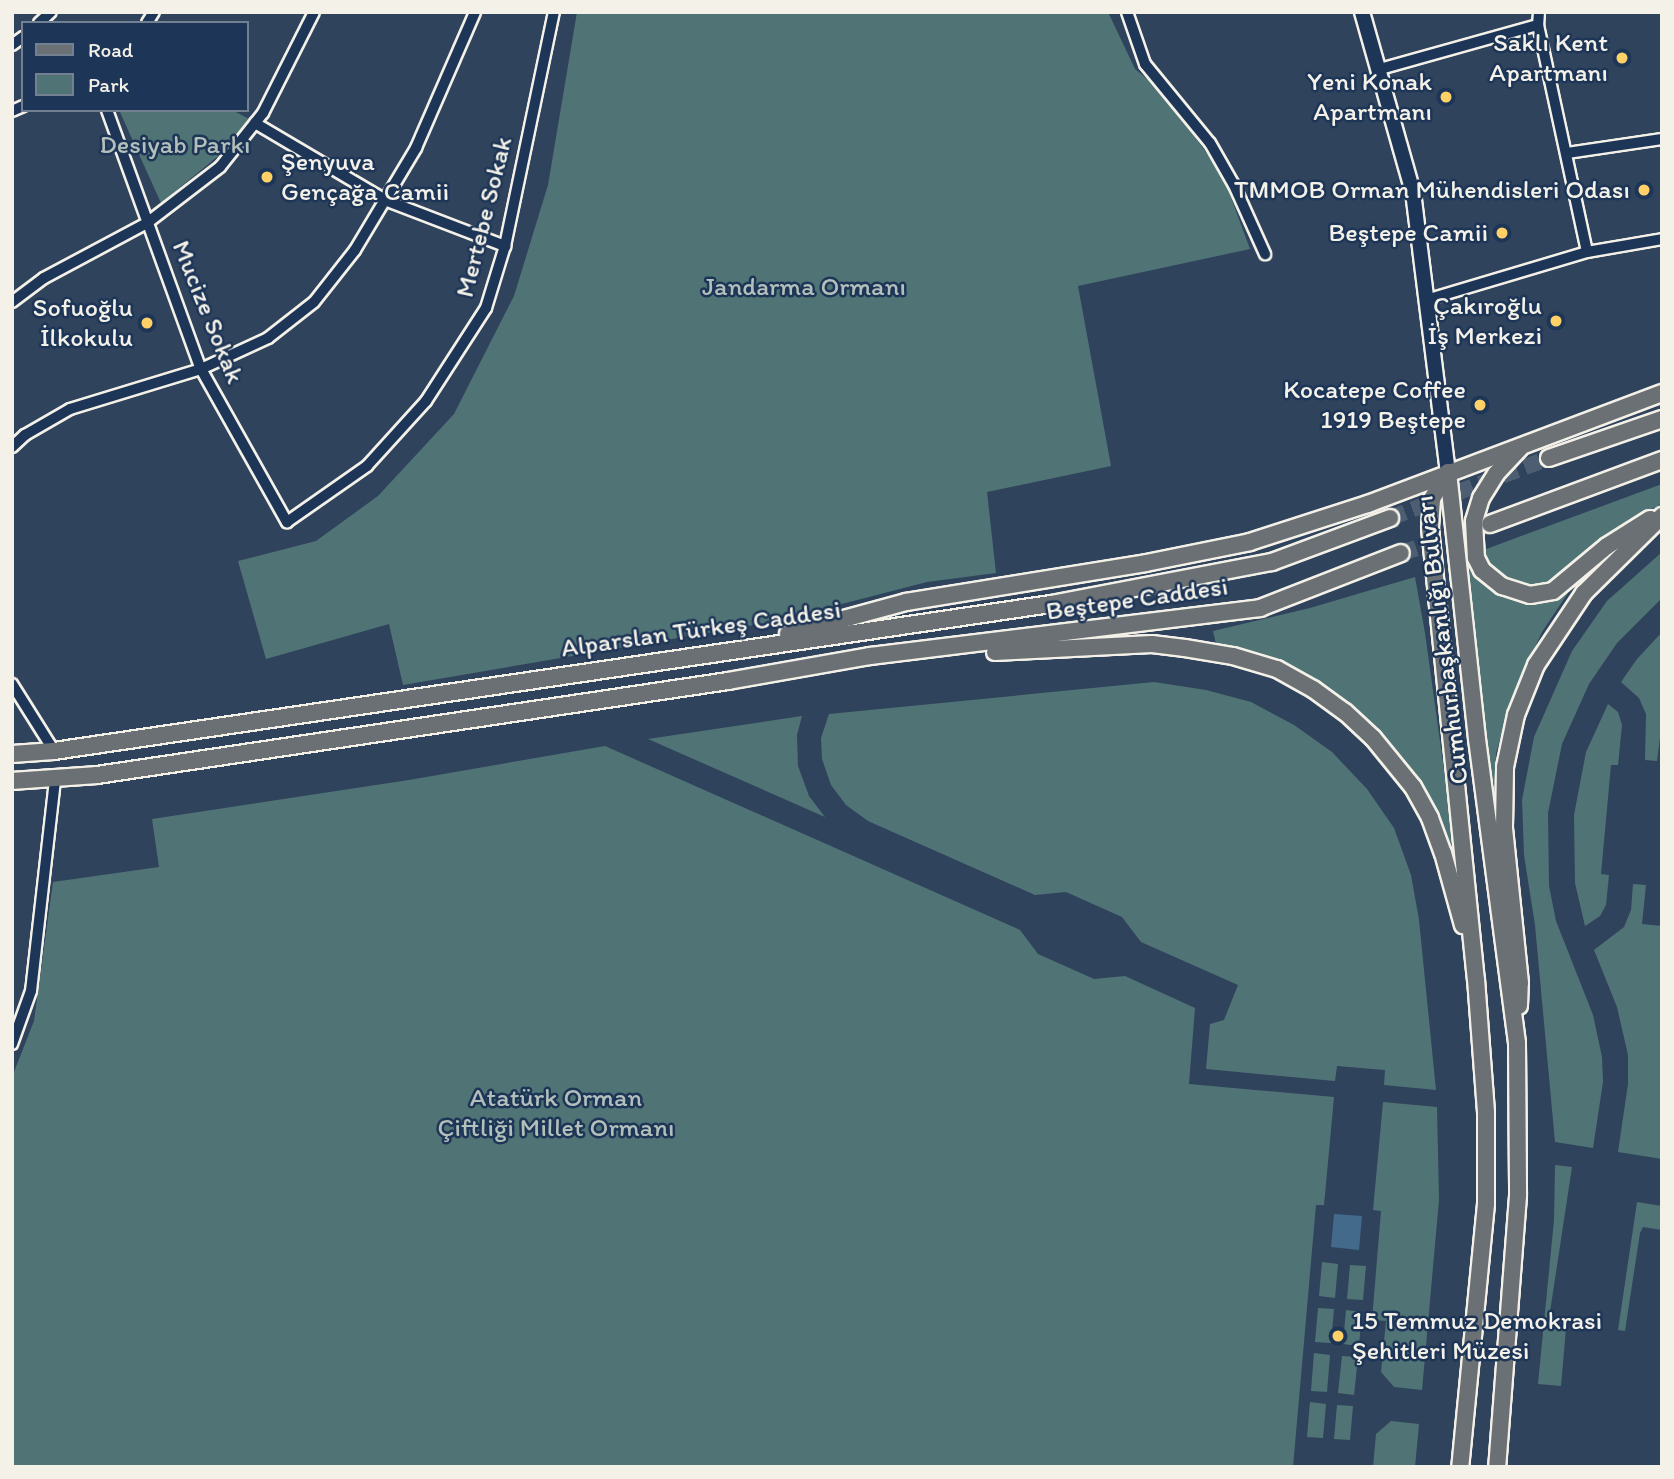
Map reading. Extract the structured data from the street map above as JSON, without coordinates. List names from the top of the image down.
{
  "streets": {
    "main road": ["Beştepe Caddesi", "Alparslan Türkeş Caddesi", "Cumhurbaşkanlığı Bulvarı"],
    "street": ["Mertebe Sokak", "Mucize Sokak"]
  },
  "crossings": [
    ["Mertebe Sokak", "Mucize Sokak"],
    ["Beştepe Caddesi", "Alparslan Türkeş Caddesi"]
  ],
  "parks": ["Desiyab Parkı", "Jandarma Ormanı", "Atatürk Orman Çiftliği Millet Ormanı"],
  "places": [
    "Saklı Kent Apartmanı",
    "Yeni Konak Apartmanı",
    "Şenyuva Gençağa Camii",
    "TMMOB Orman Mühendisleri Odası",
    "Beştepe Camii",
    "Çakıroğlu İş Merkezi",
    "Sofuoğlu İlkokulu",
    "Kocatepe Coffee 1919 Beştepe",
    "15 Temmuz Demokrasi Şehitleri Müzesi"
  ],
  "legend": ["Road", "Park"]
}
